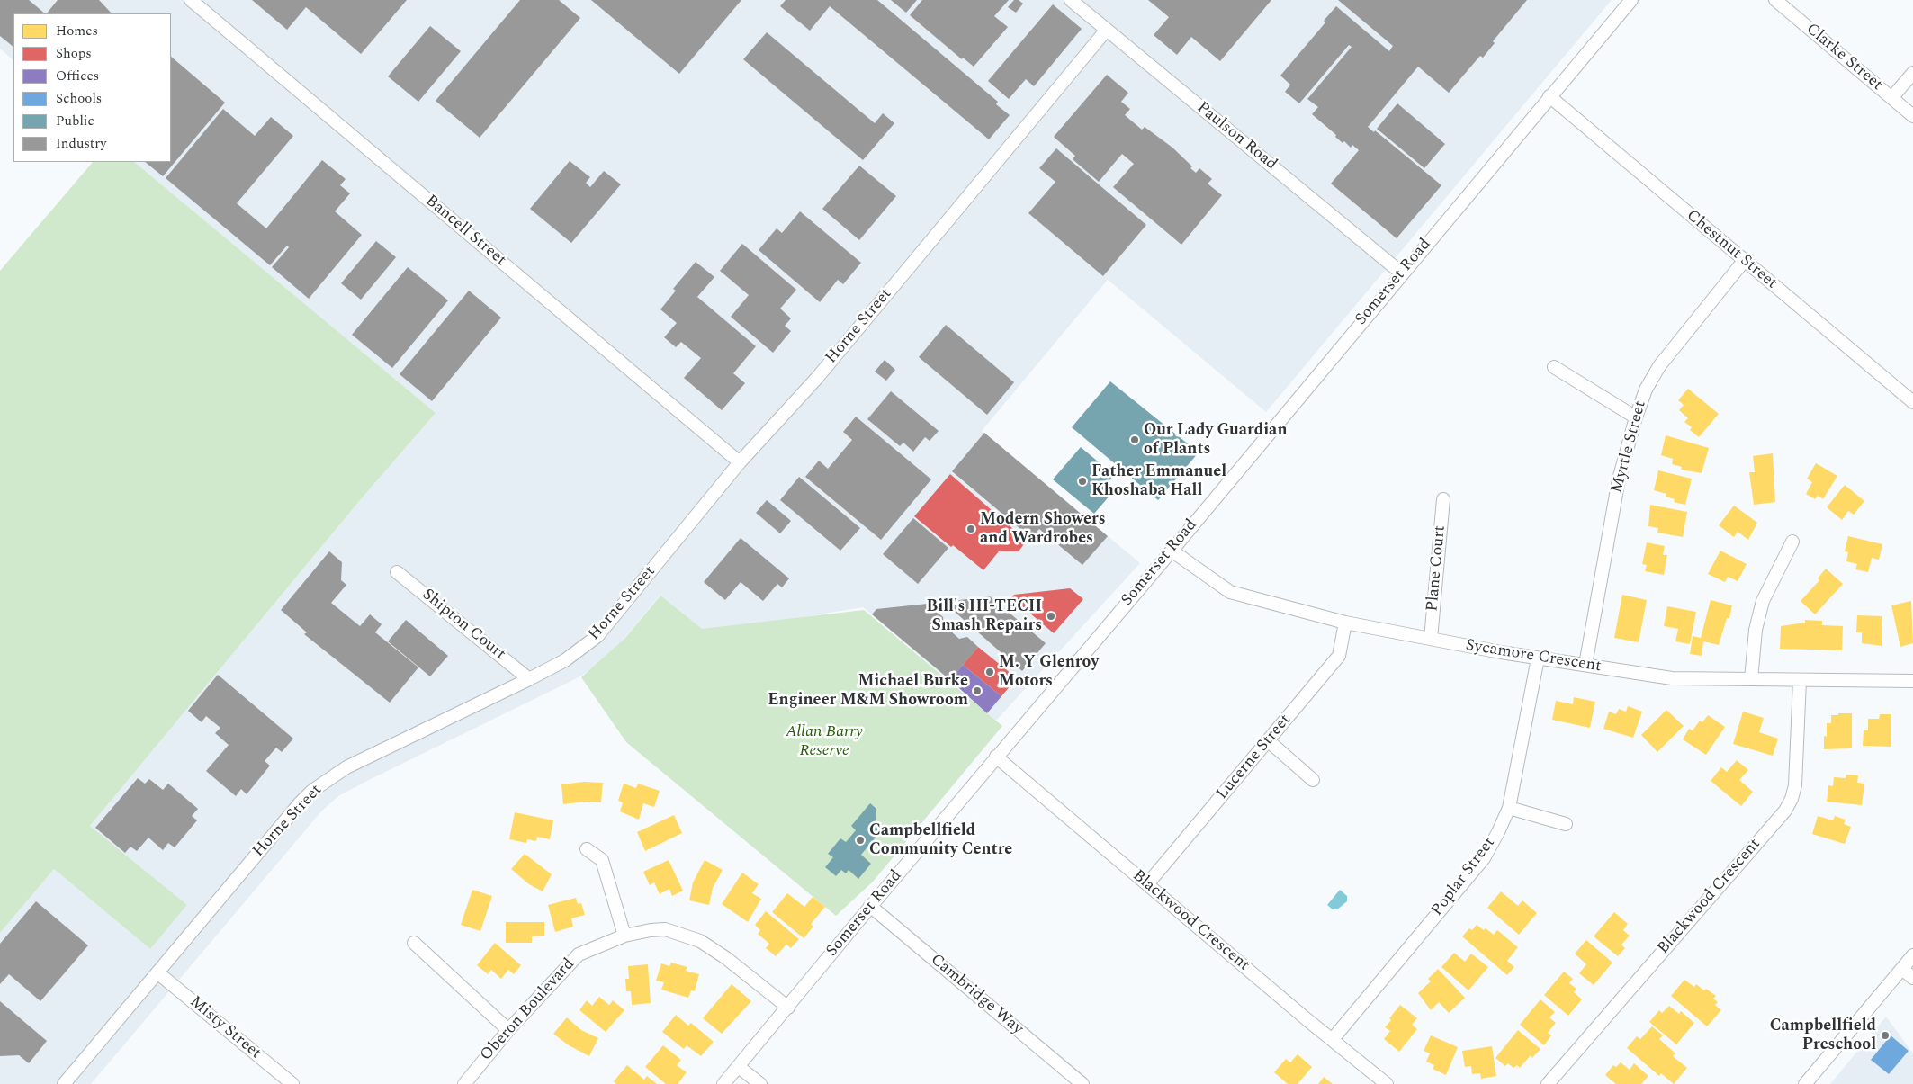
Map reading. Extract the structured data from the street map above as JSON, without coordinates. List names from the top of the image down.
{
  "streets": {
    "street": [
      "Clarke Street",
      "Paulson Road",
      "Bancell Street",
      "Chestnut Street",
      "Somerset Road",
      "Horne Street",
      "Myrtle Street",
      "Plane Court",
      "Shipton Court",
      "Sycamore Crescent",
      "Lucerne Street",
      "Poplar Street",
      "Blackwood Crescent",
      "Cambridge Way",
      "Oberon Boulevard",
      "Misty Street"
    ]
  },
  "crossings": [
    ["Paulson Road", "Somerset Road"],
    ["Paulson Road", "Horne Street"],
    ["Bancell Street", "Horne Street"],
    ["Chestnut Street", "Somerset Road"],
    ["Chestnut Street", "Myrtle Street"],
    ["Somerset Road", "Sycamore Crescent"],
    ["Somerset Road", "Blackwood Crescent"],
    ["Somerset Road", "Cambridge Way"],
    ["Somerset Road", "Oberon Boulevard"],
    ["Horne Street", "Shipton Court"],
    ["Horne Street", "Misty Street"],
    ["Myrtle Street", "Sycamore Crescent"],
    ["Plane Court", "Sycamore Crescent"],
    ["Sycamore Crescent", "Lucerne Street"],
    ["Sycamore Crescent", "Poplar Street"],
    ["Sycamore Crescent", "Blackwood Crescent"],
    ["Lucerne Street", "Blackwood Crescent"],
    ["Poplar Street", "Blackwood Crescent"]
  ],
  "parks": ["Allan Barry Reserve"],
  "places": [
    "Our Lady Guardian of Plants",
    "Father Emmanuel Khoshaba Hall",
    "Modern Showers and Wardrobes",
    "Bill's HI-TECH Smash Repairs",
    "M. Y Glenroy Motors",
    "Michael Burke Engineer M&M Showroom",
    "Campbellfield Community Centre",
    "Campbellfield Preschool"
  ],
  "legend": [
    "Homes",
    "Shops",
    "Offices",
    "Schools",
    "Public",
    "Industry"
  ]
}
